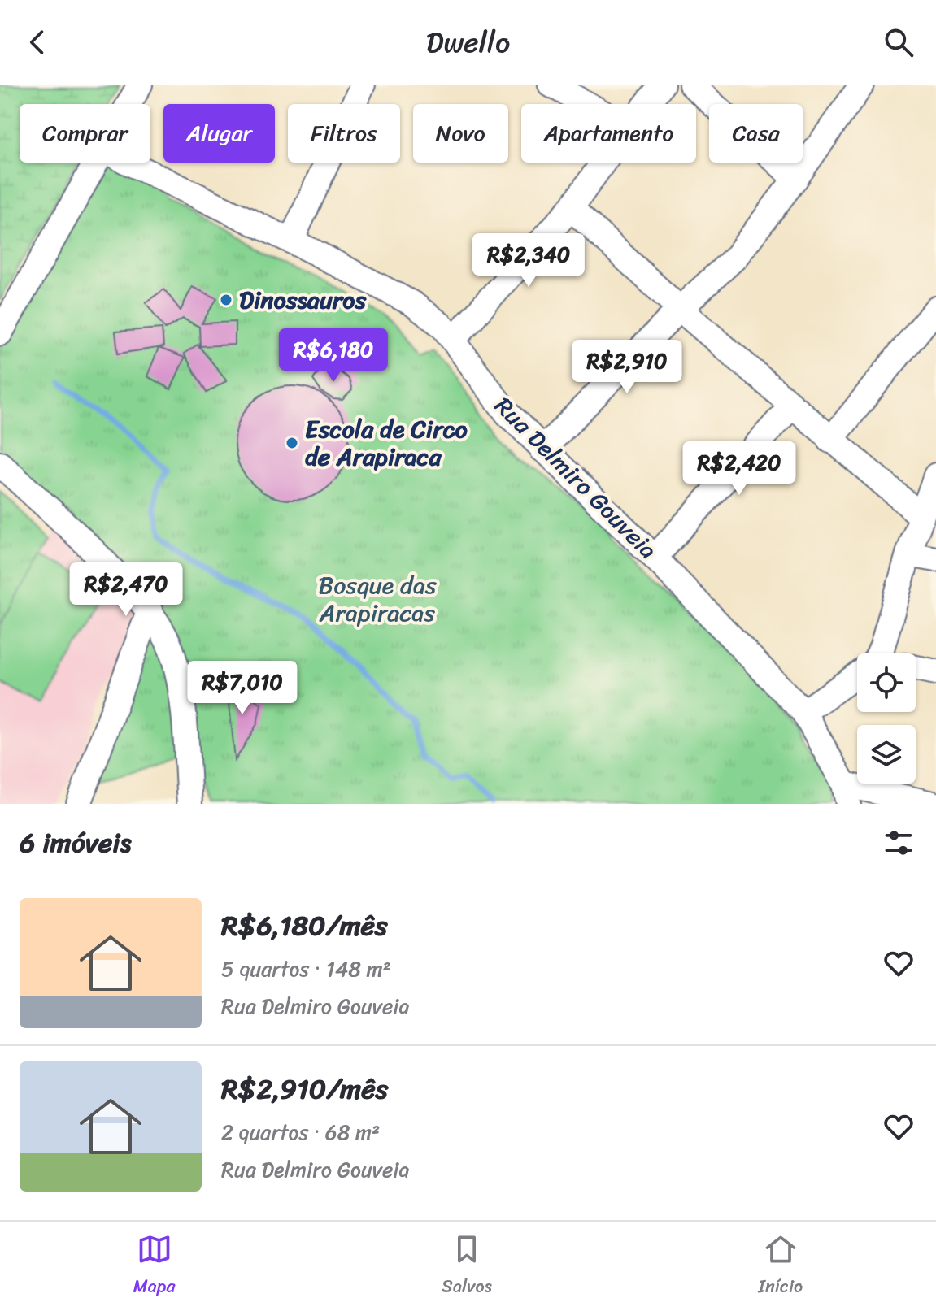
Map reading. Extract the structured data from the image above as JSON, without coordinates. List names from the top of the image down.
{
  "streets": {
    "street": ["Rua Delmiro Gouveia"]
  },
  "parks": ["Bosque das Arapiracas"],
  "places": ["Dinossauros", "Escola de Circo de Arapiraca"],
  "page": {
    "header": "Dwello",
    "chip": [
      "Comprar",
      "Alugar",
      "Filtros",
      "Novo",
      "Apartamento",
      "Casa"
    ],
    "price": [
      "R$2,340",
      "R$6,180",
      "R$2,910",
      "R$2,420",
      "R$2,470",
      "R$7,010"
    ],
    "heading": "6 imóveis",
    "list": [
      {
        "name": "R$6,180/mês",
        "note": "5 quartos · 148 m² · Rua Delmiro Gouveia"
      },
      {
        "name": "R$2,910/mês",
        "note": "2 quartos · 68 m² · Rua Delmiro Gouveia"
      }
    ],
    "tabs": ["Mapa", "Salvos", "Início"]
  }
}
